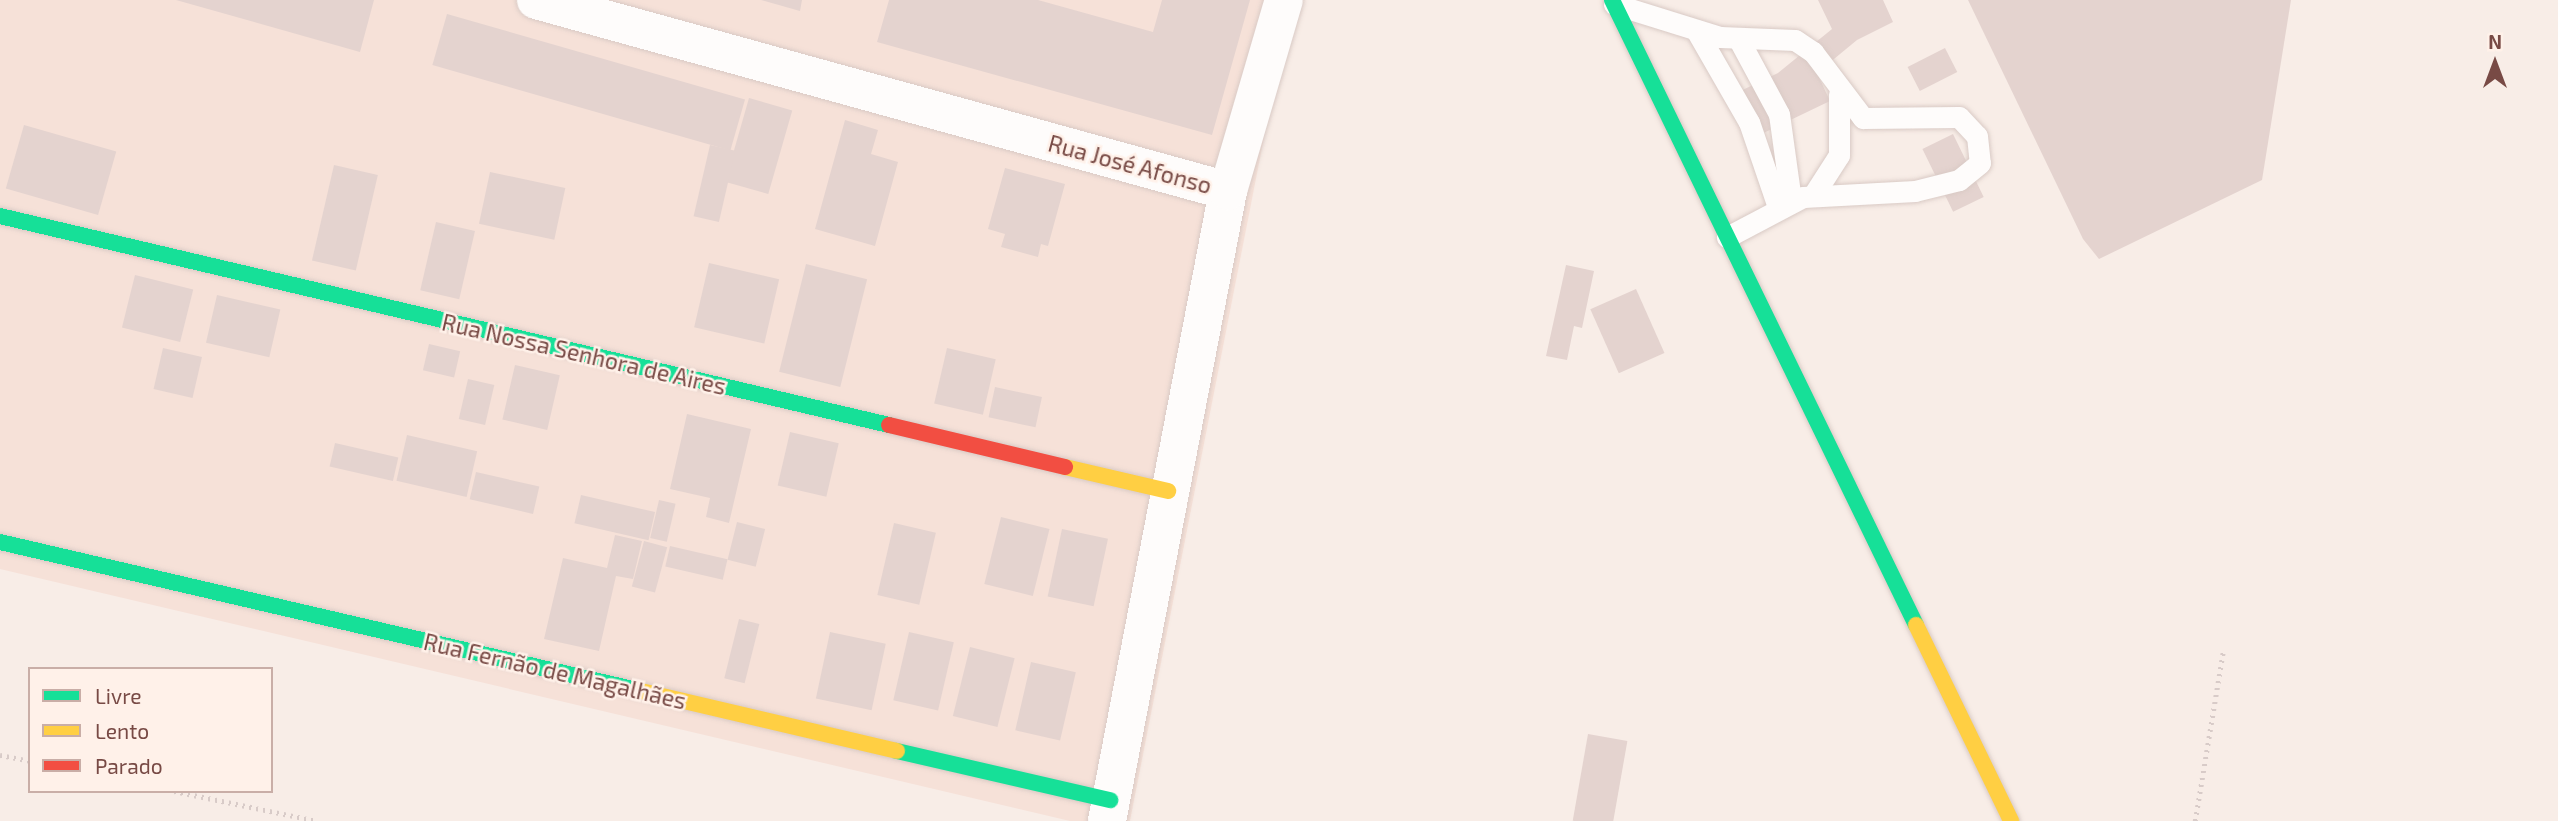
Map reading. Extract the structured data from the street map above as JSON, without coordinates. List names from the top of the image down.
{
  "streets": {
    "street": ["Rua José Afonso", "Rua Nossa Senhora de Aires", "Rua Fernão de Magalhães"]
  },
  "crossings": [
    ["Rua José Afonso", "Rua Nossa Senhora de Aires"],
    ["Rua José Afonso", "Rua Fernão de Magalhães"]
  ],
  "legend": ["Livre", "Lento", "Parado"],
  "north": "top"
}
